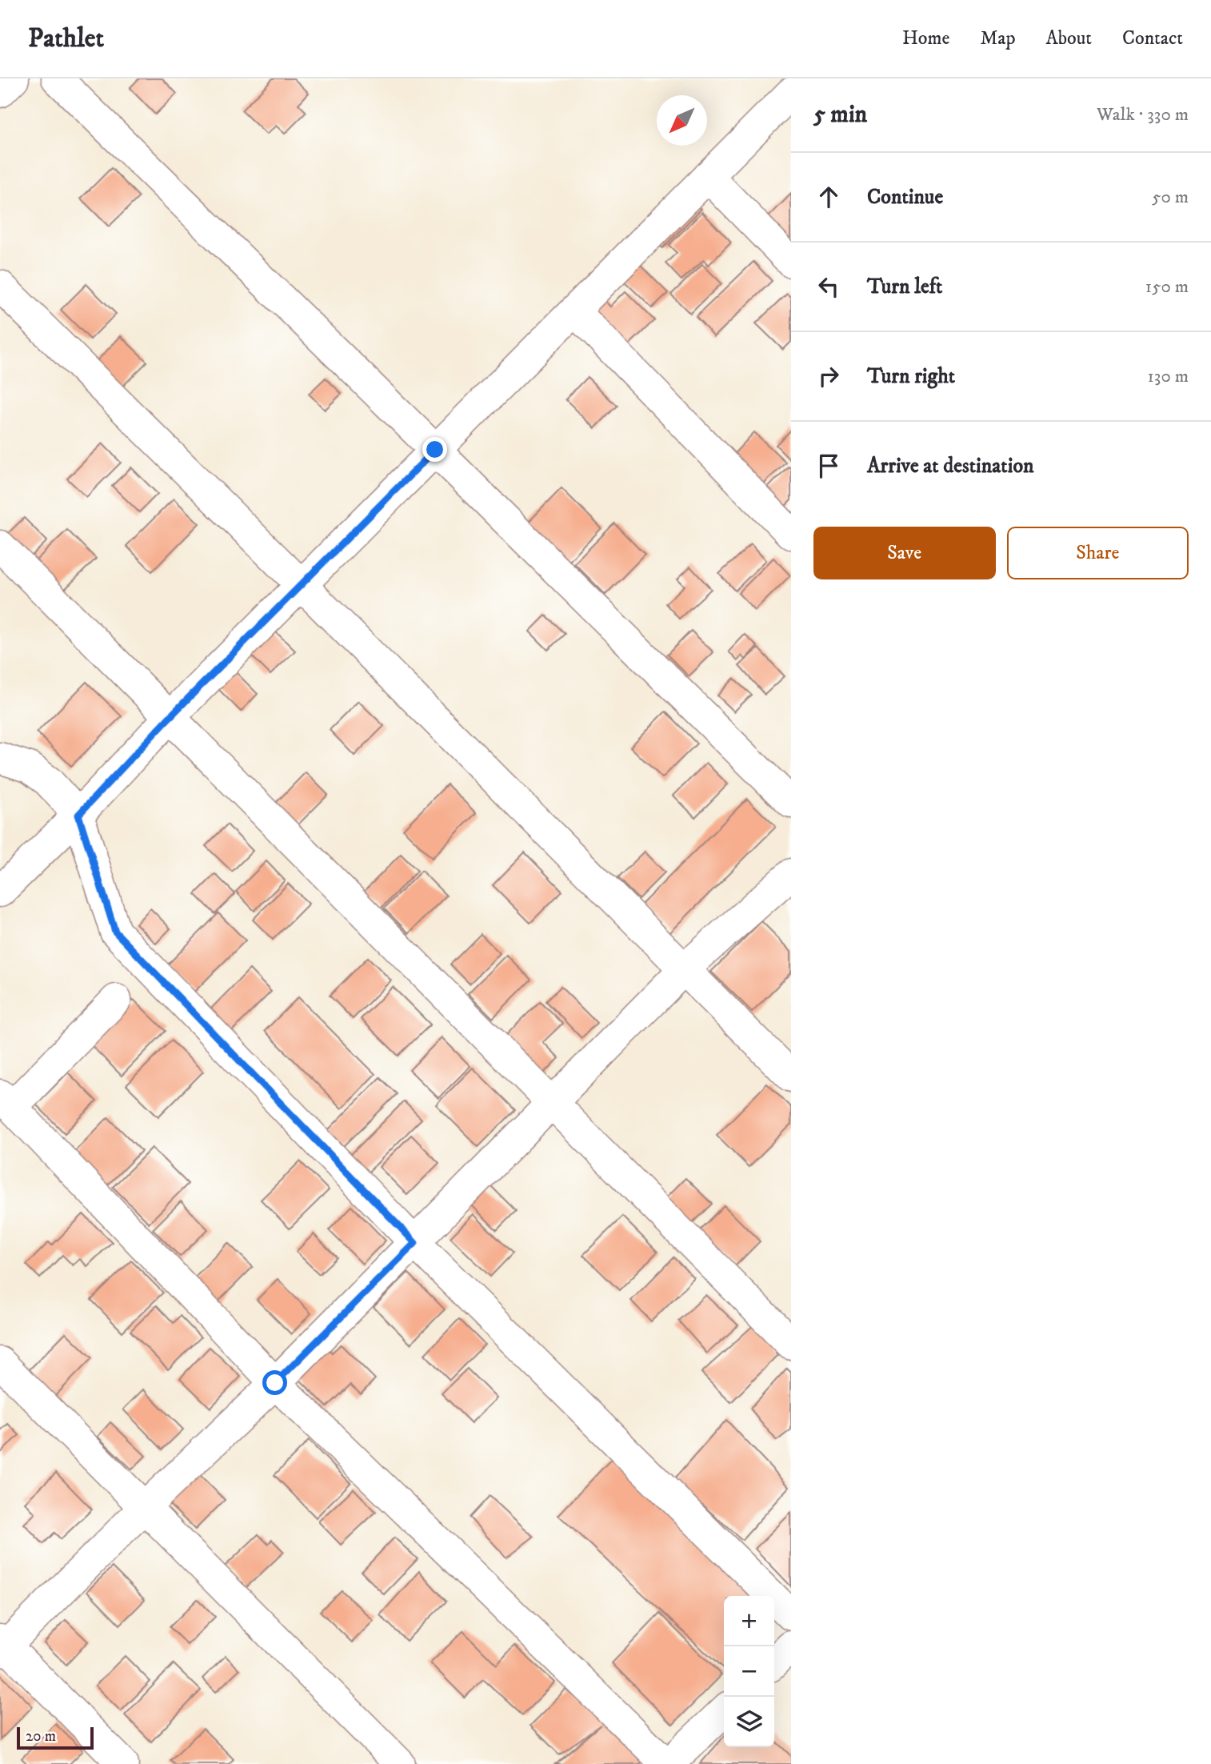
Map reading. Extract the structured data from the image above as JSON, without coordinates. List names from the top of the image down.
{
  "scale_bar": "20 m",
  "north": "bottom left",
  "page": {
    "header": "Pathlet",
    "nav": [
      "Home",
      "Map",
      "About",
      "Contact"
    ],
    "heading": ["5 min", "Walk · 330 m"],
    "list": [
      ["Continue", "50 m"],
      ["Turn left", "150 m"],
      ["Turn right", "130 m"],
      "Arrive at destination"
    ],
    "buttons": ["Save", "Share"],
    "map_buttons": ["+", "−"],
    "scale": "20 m"
  }
}
